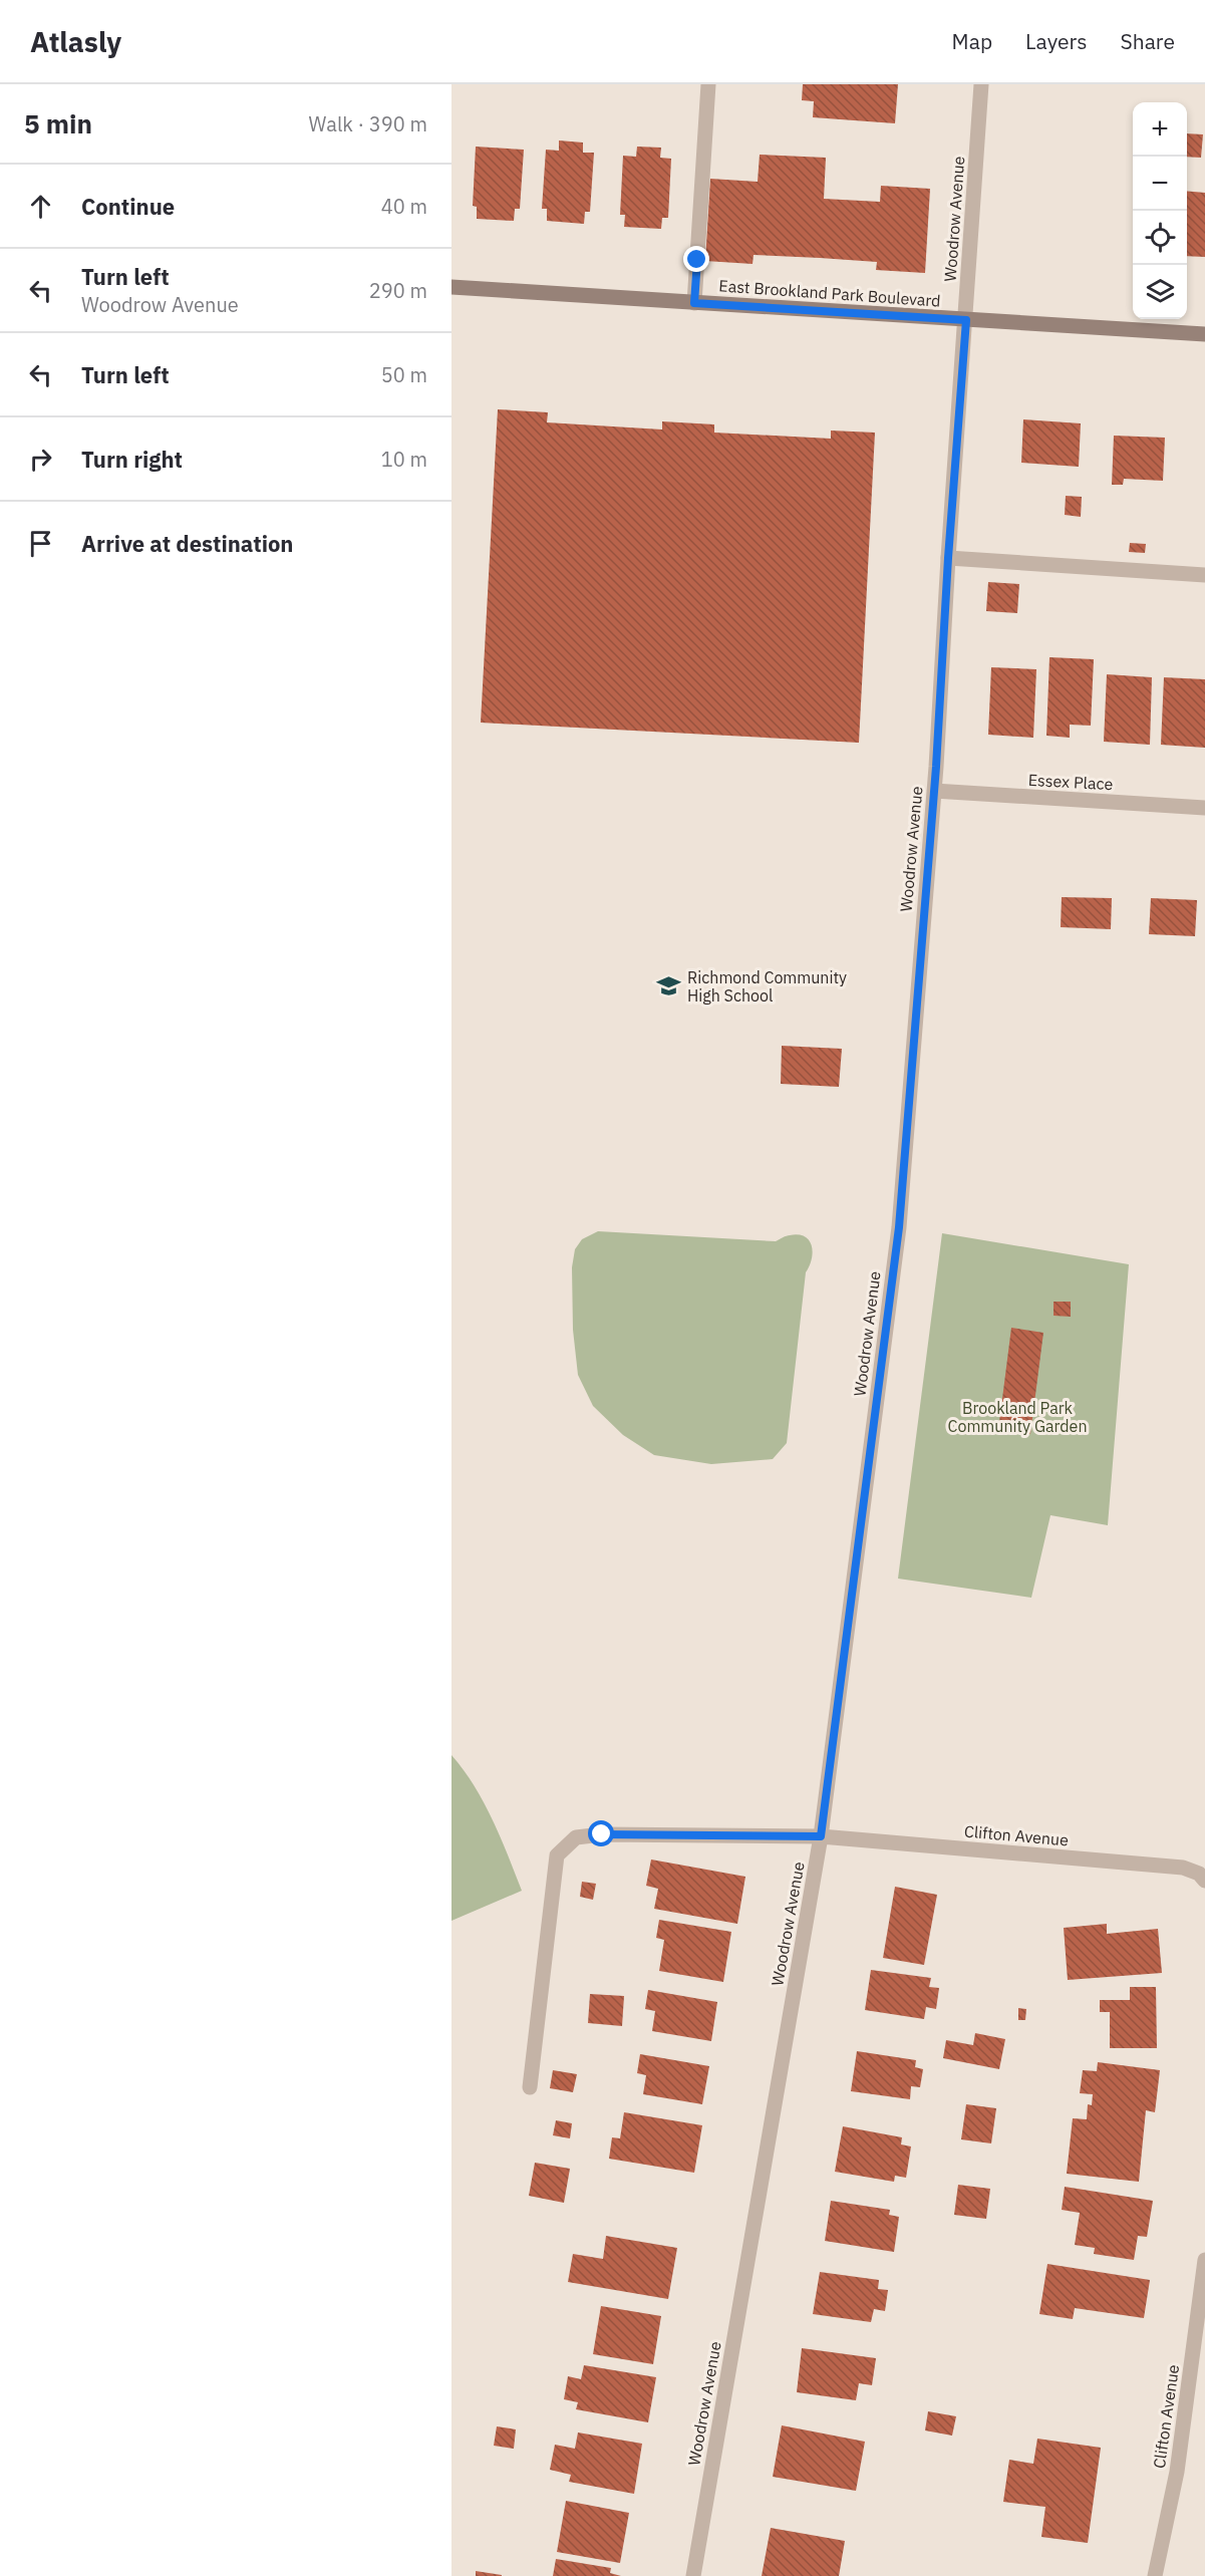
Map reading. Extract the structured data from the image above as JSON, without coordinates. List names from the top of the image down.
{
  "streets": {
    "main road": ["East Brookland Park Boulevard"],
    "street": ["Woodrow Avenue", "Essex Place", "Clifton Avenue"]
  },
  "crossings": [
    ["Woodrow Avenue", "East Brookland Park Boulevard"],
    ["Woodrow Avenue", "Essex Place"],
    ["Woodrow Avenue", "Clifton Avenue"]
  ],
  "parks": ["Brookland Park Community Garden"],
  "places": {
    "school or university": ["Richmond Community High School"]
  },
  "page": {
    "header": "Atlasly",
    "nav": ["Map", "Layers", "Share"],
    "heading": ["5 min", "Walk · 390 m"],
    "map_buttons": ["+", "−"],
    "list": [
      ["Continue", "40 m"],
      ["Turn left", "Woodrow Avenue", "290 m"],
      ["Turn left", "50 m"],
      ["Turn right", "10 m"],
      "Arrive at destination"
    ]
  }
}
